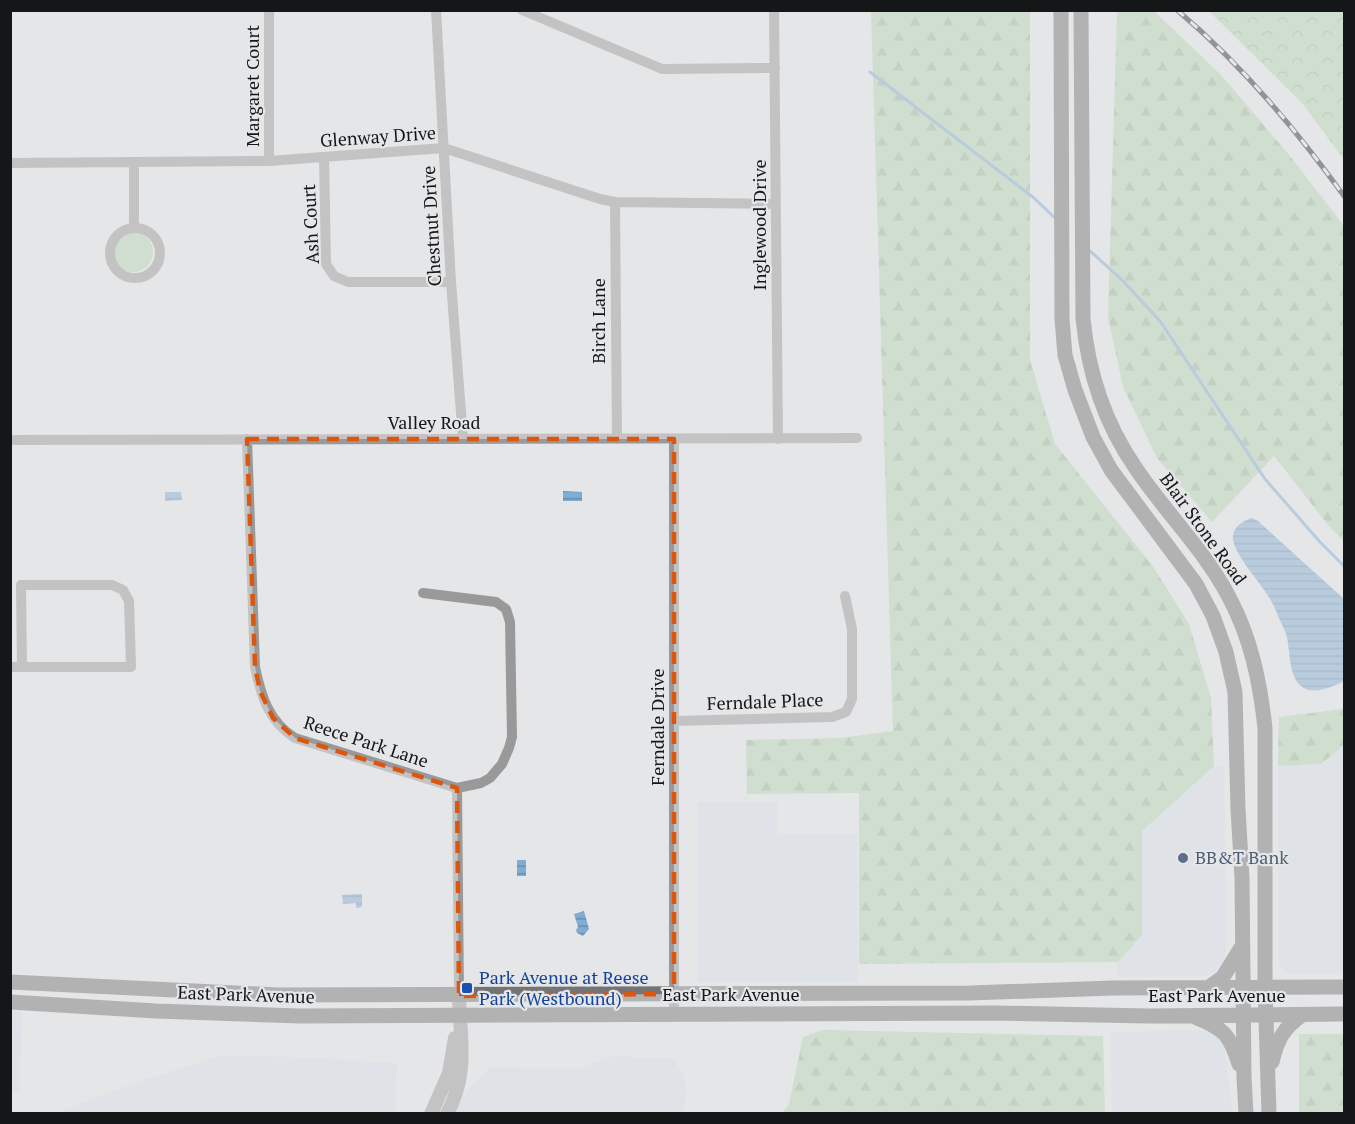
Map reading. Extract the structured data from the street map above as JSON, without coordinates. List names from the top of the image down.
{
  "streets": {
    "main road": ["Blair Stone Road", "East Park Avenue"],
    "street": [
      "Margaret Court",
      "Glenway Drive",
      "Ash Court",
      "Inglewood Drive",
      "Chestnut Drive",
      "Birch Lane",
      "Valley Road",
      "Ferndale Place",
      "Ferndale Drive",
      "Reece Park Lane"
    ]
  },
  "crossings": [
    ["Margaret Court", "Glenway Drive"],
    ["Glenway Drive", "Ash Court"],
    ["Glenway Drive", "Inglewood Drive"],
    ["Glenway Drive", "Chestnut Drive"],
    ["Glenway Drive", "Birch Lane"],
    ["Ash Court", "Chestnut Drive"],
    ["Inglewood Drive", "Valley Road"],
    ["Chestnut Drive", "Valley Road"],
    ["Birch Lane", "Valley Road"],
    ["Valley Road", "Ferndale Drive"],
    ["Valley Road", "Reece Park Lane"],
    ["Blair Stone Road", "East Park Avenue"],
    ["Ferndale Place", "Ferndale Drive"],
    ["Ferndale Drive", "East Park Avenue"]
  ],
  "places": {
    "other": ["BB&T Bank"],
    "transit": ["Park Avenue at Reese Park (Westbound)"]
  }
}
